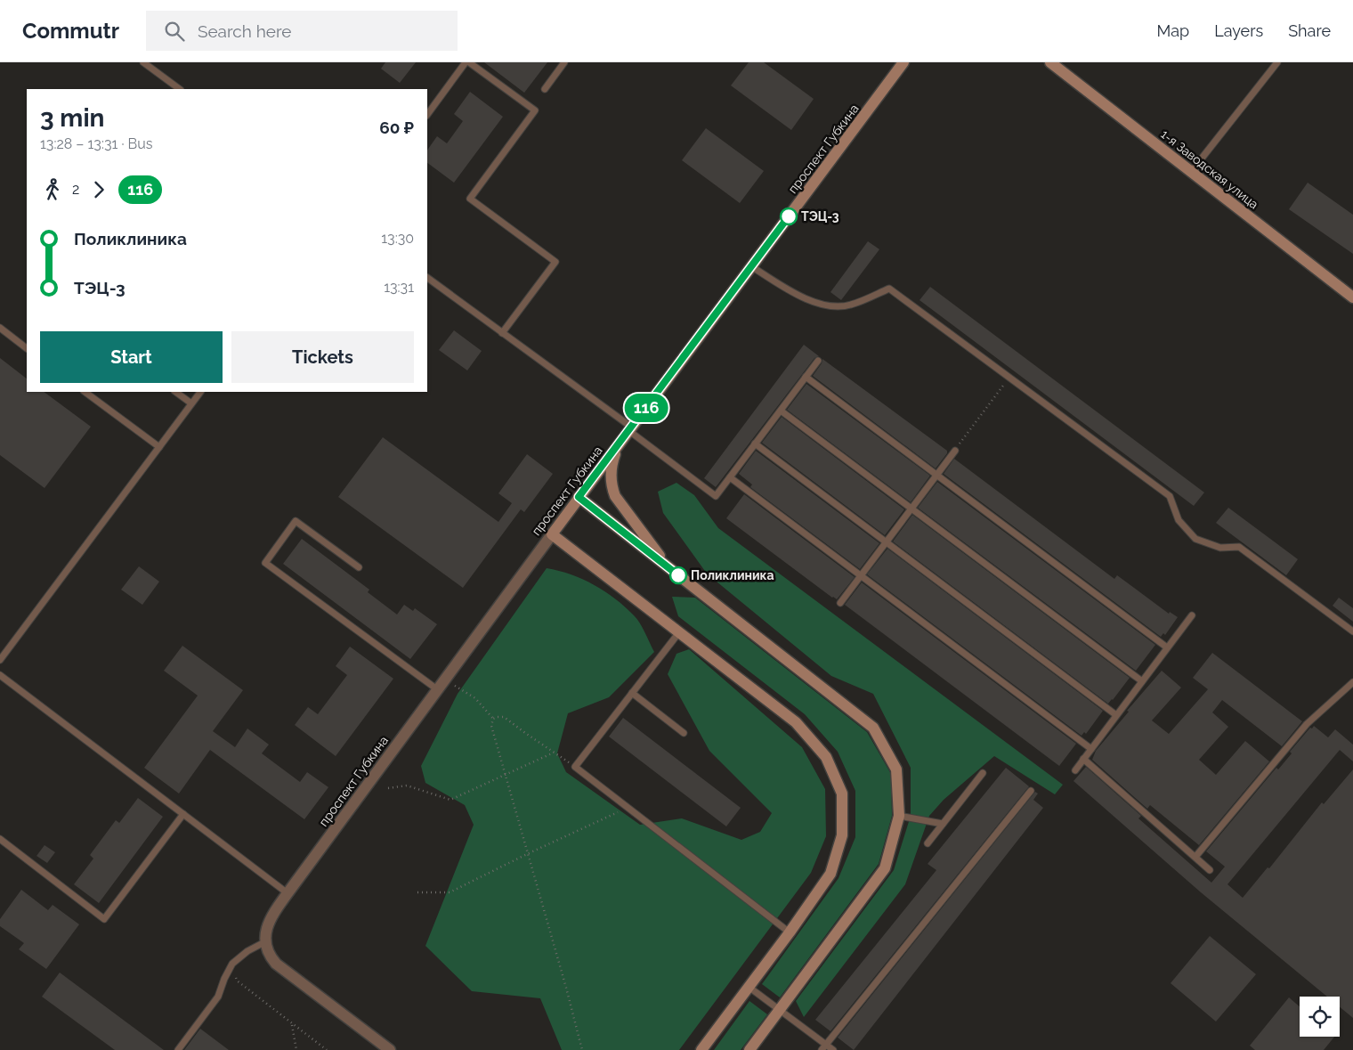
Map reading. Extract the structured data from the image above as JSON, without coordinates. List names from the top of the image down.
{
  "streets": {
    "main road": ["проспект Губкина", "1-я Заводская улица"]
  },
  "places": ["ТЭЦ-3", "Поликлиника"],
  "lines": ["bus line 116"],
  "page": {
    "header": "Commutr",
    "search": "Search here",
    "nav": ["Map", "Layers", "Share"],
    "on_map": "116",
    "heading": ["3 min", "13:28 – 13:31 · Bus", "60 ₽"],
    "legs": ["2", "116"],
    "list": [
      {
        "name": "Поликлиника",
        "value": "13:30"
      },
      {
        "name": "ТЭЦ-3",
        "value": "13:31"
      }
    ],
    "buttons": ["Start", "Tickets"]
  }
}
